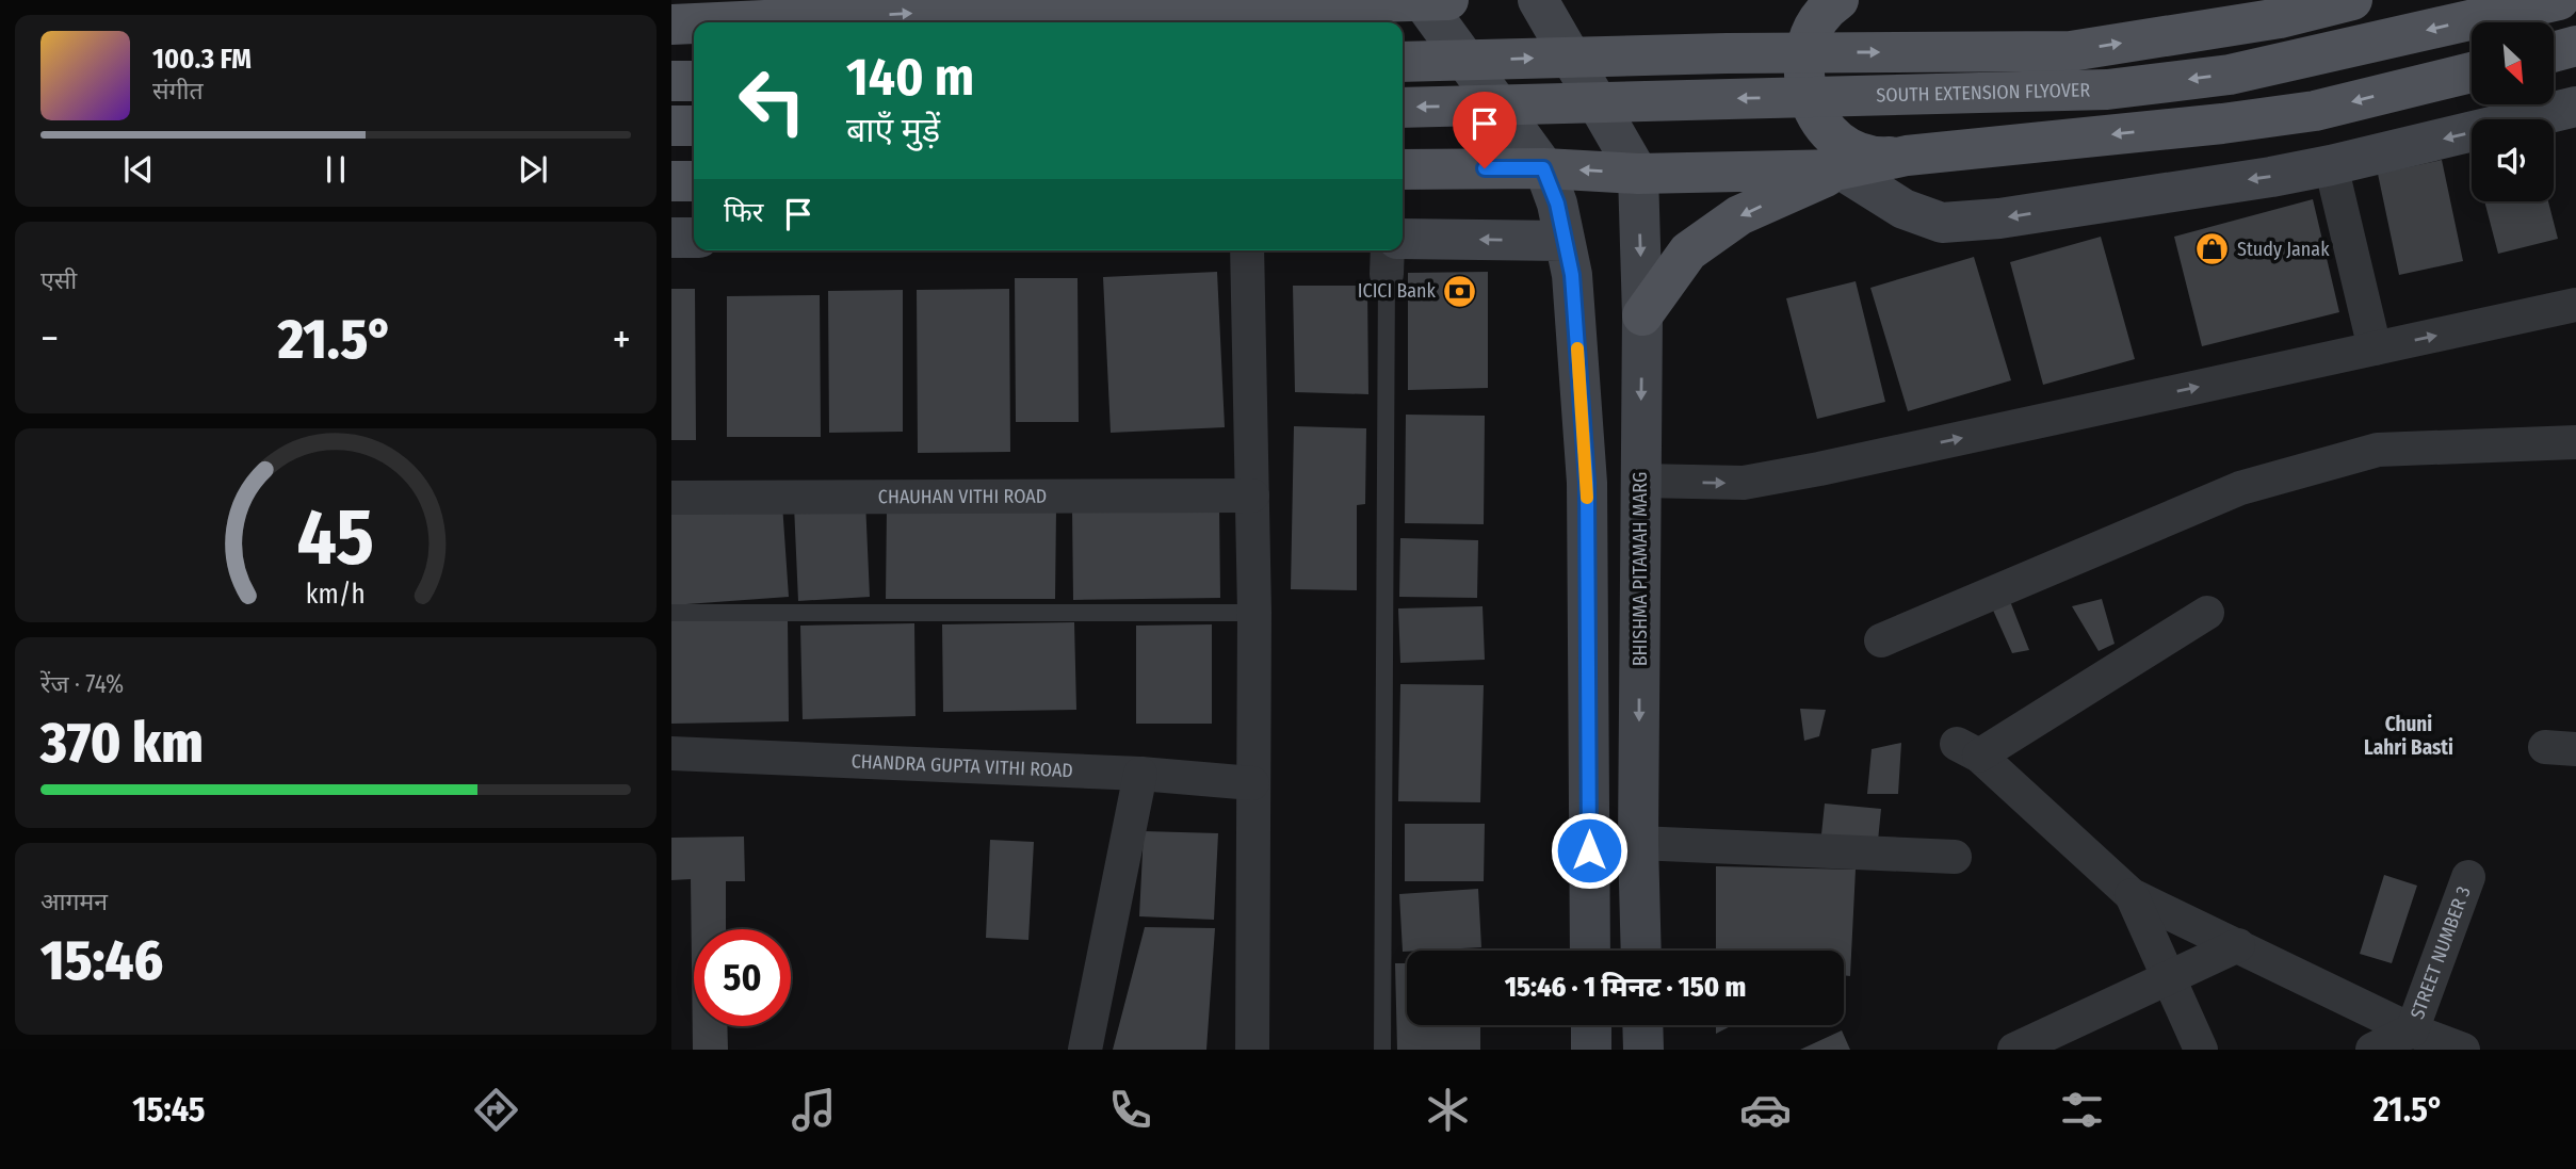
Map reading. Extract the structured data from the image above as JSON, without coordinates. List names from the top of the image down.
{
  "streets": {
    "main road": ["SOUTH EXTENSION FLYOVER", "BHISHMA PITAMAH MARG"],
    "street": ["CHAUHAN VITHI ROAD", "CHANDRA GUPTA VITHI ROAD", "STREET NUMBER 3"]
  },
  "districts": ["Chuni Lahri Basti"],
  "places": {
    "shop": ["Study Janak"],
    "bank": ["ICICI Bank"]
  },
  "north": "bottom right",
  "page": {
    "turn": ["140 m", "बाएँ मुड़ें"],
    "song": ["100.3 FM", "संगीत"],
    "then": "फिर",
    "tile": [
      "एसी",
      ["रेंज · 74%", "370 km"],
      ["आगमन", "15:46"]
    ],
    "heat": ["−", "21.5°", "+"],
    "limit": "50",
    "trip": "15:46 · 1 मिनट · 150 m",
    "tabs": ["15:45", "21.5°"],
    "gauge": ["45", "km/h"]
  }
}
